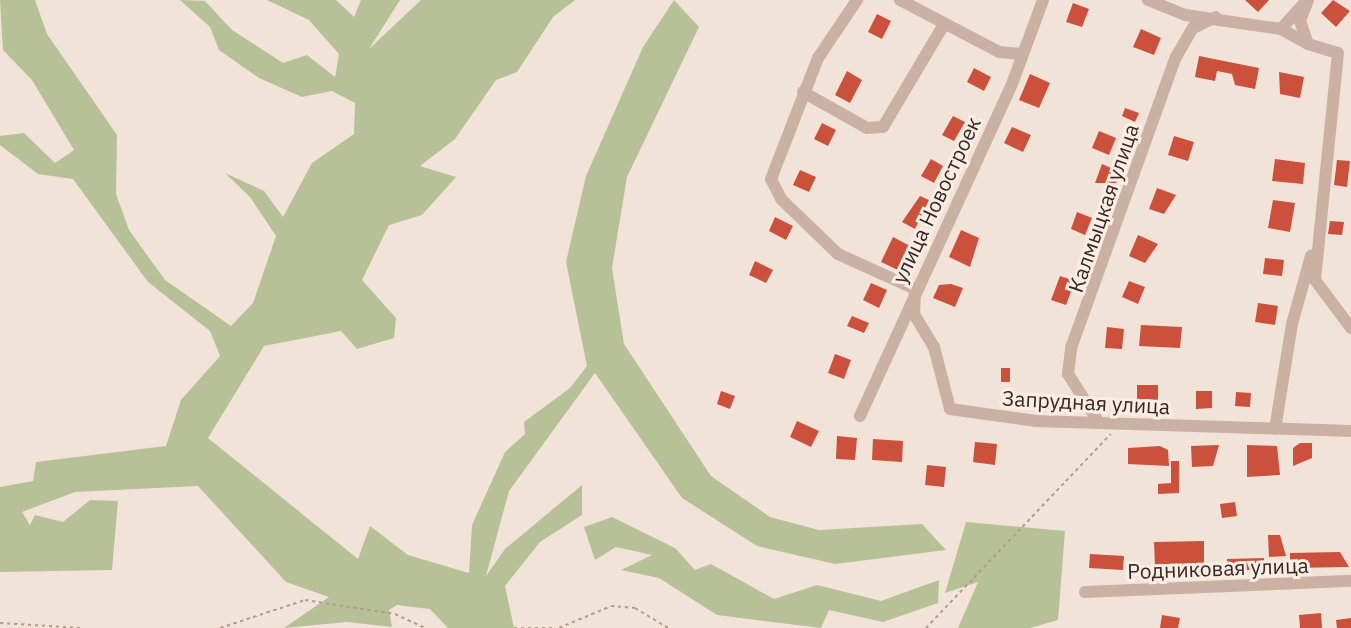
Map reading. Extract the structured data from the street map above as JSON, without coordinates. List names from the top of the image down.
{
  "streets": {
    "street": [
      "улица Новостроек",
      "Калмыцкая улица",
      "Запрудная улица",
      "Родниковая улица"
    ]
  },
  "crossings": [
    ["улица Новостроек", "Запрудная улица"],
    ["Калмыцкая улица", "Запрудная улица"]
  ]
}
